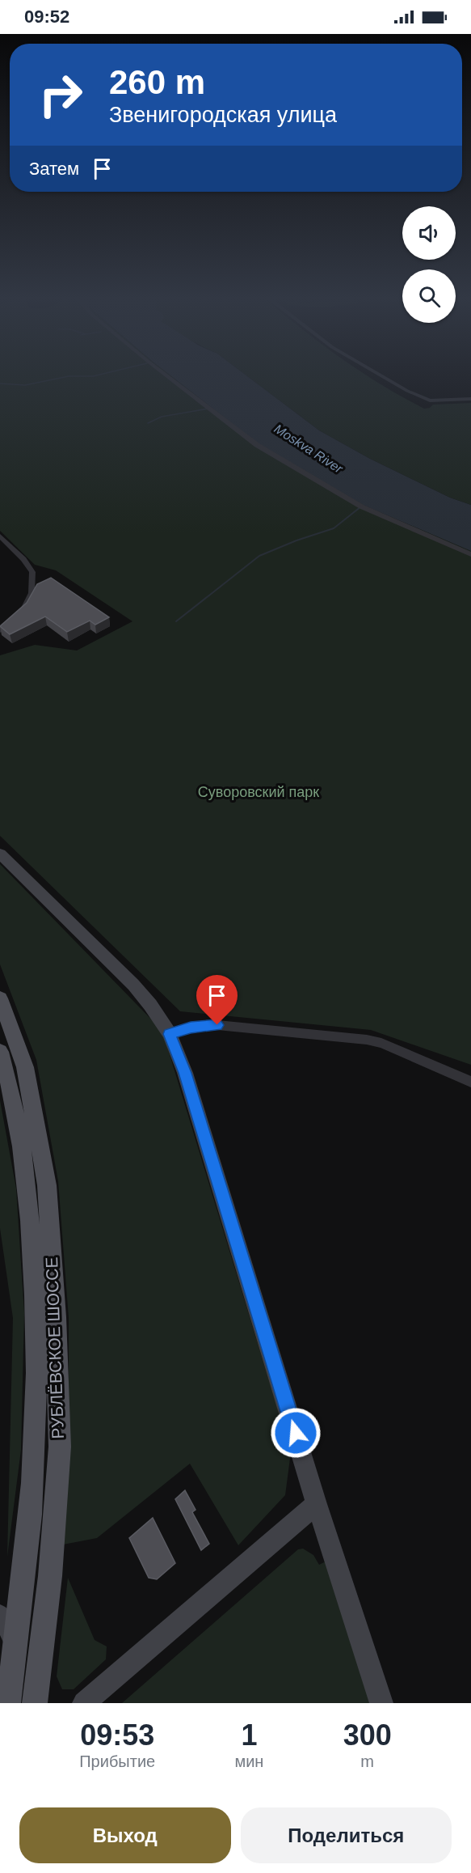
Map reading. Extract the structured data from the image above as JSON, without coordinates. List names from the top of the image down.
{
  "streets": {
    "main road": ["РУБЛЁВСКОЕ ШОССЕ"]
  },
  "water": ["Moskva River"],
  "parks": ["Суворовский парк"],
  "page": {
    "status": "09:52",
    "turn": ["260 m", "Звенигородская улица"],
    "then": "Затем",
    "eta": [
      "09:53",
      "Прибытие",
      "1",
      "мин",
      "300",
      "m"
    ],
    "buttons": ["Выход", "Поделиться"]
  }
}
